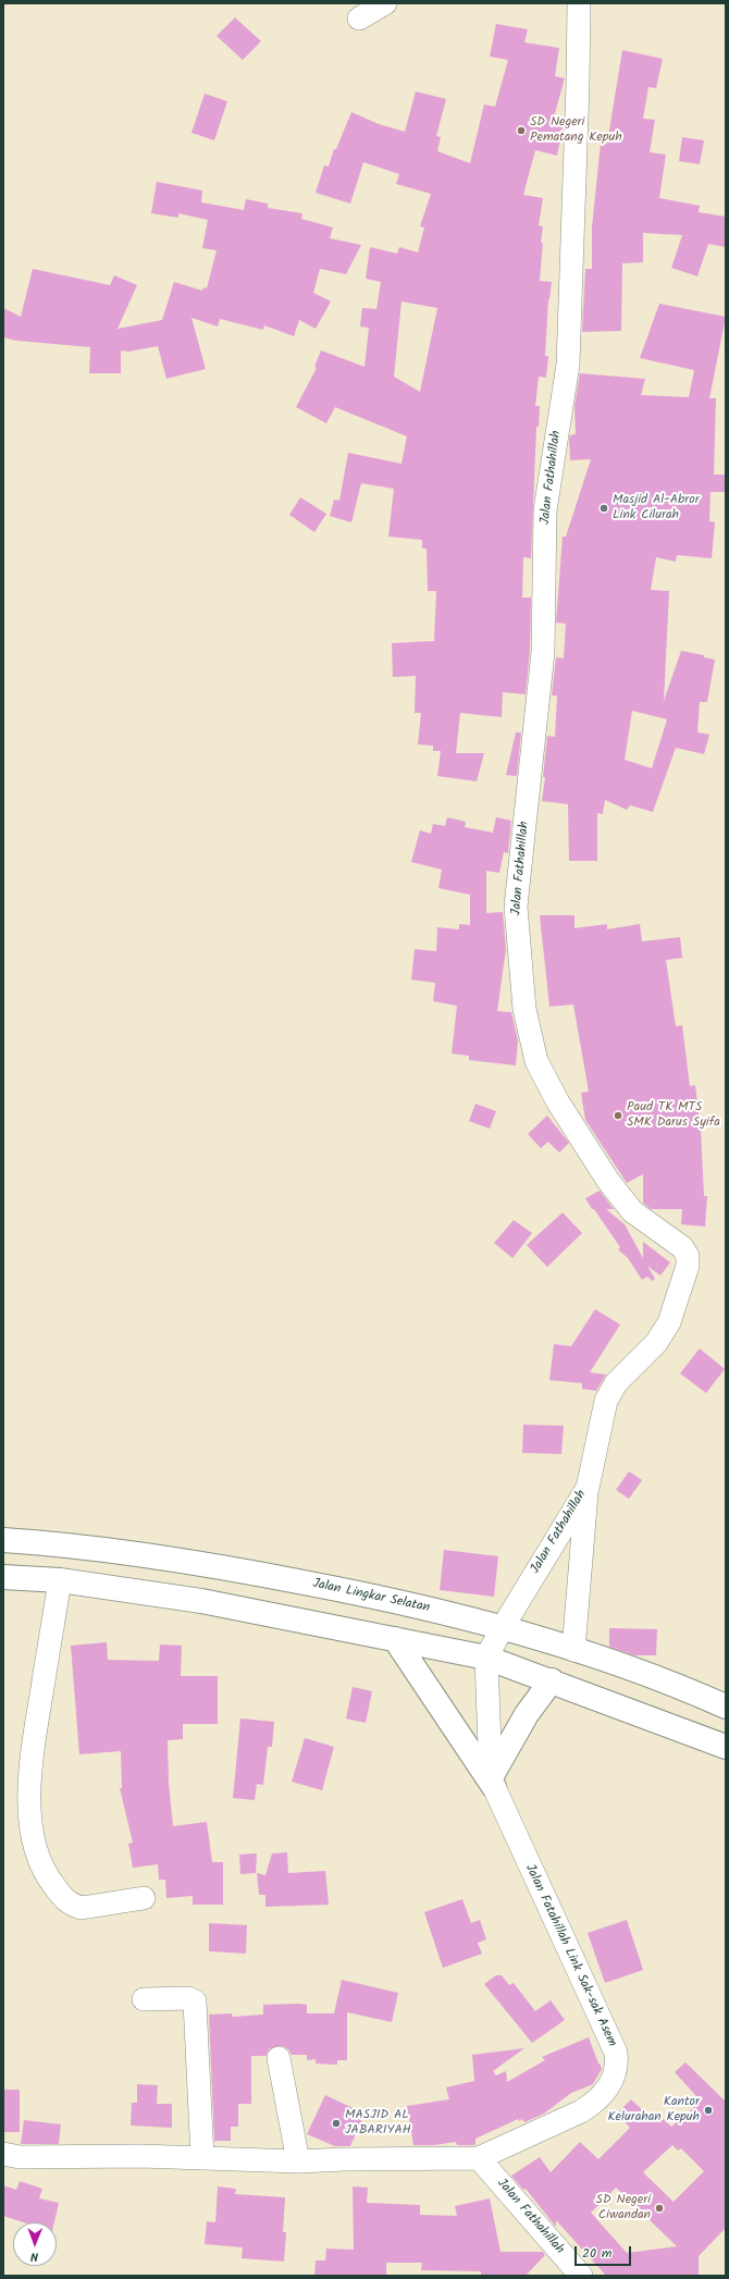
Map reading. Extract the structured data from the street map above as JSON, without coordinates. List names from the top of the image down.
{
  "streets": {
    "highway": ["Jalan Lingkar Selatan"],
    "street": ["Jalan Fathahillah", "Jalan Fatahillah Link Sak-sak Asem"]
  },
  "crossings": [
    ["Jalan Fathahillah", "Jalan Lingkar Selatan"],
    ["Jalan Fathahillah", "Jalan Fatahillah Link Sak-sak Asem"]
  ],
  "places": [
    "SD Negeri Pematang Kepuh",
    "Masjid Al-Abror Link Cilurah",
    "Paud TK MTS SMK Darus Syifa",
    "Kantor Kelurahan Kepuh",
    "MASJID AL JABARIYAH",
    "SD Negeri Ciwandan"
  ],
  "scale_bar": "20 m",
  "north": "bottom"
}
